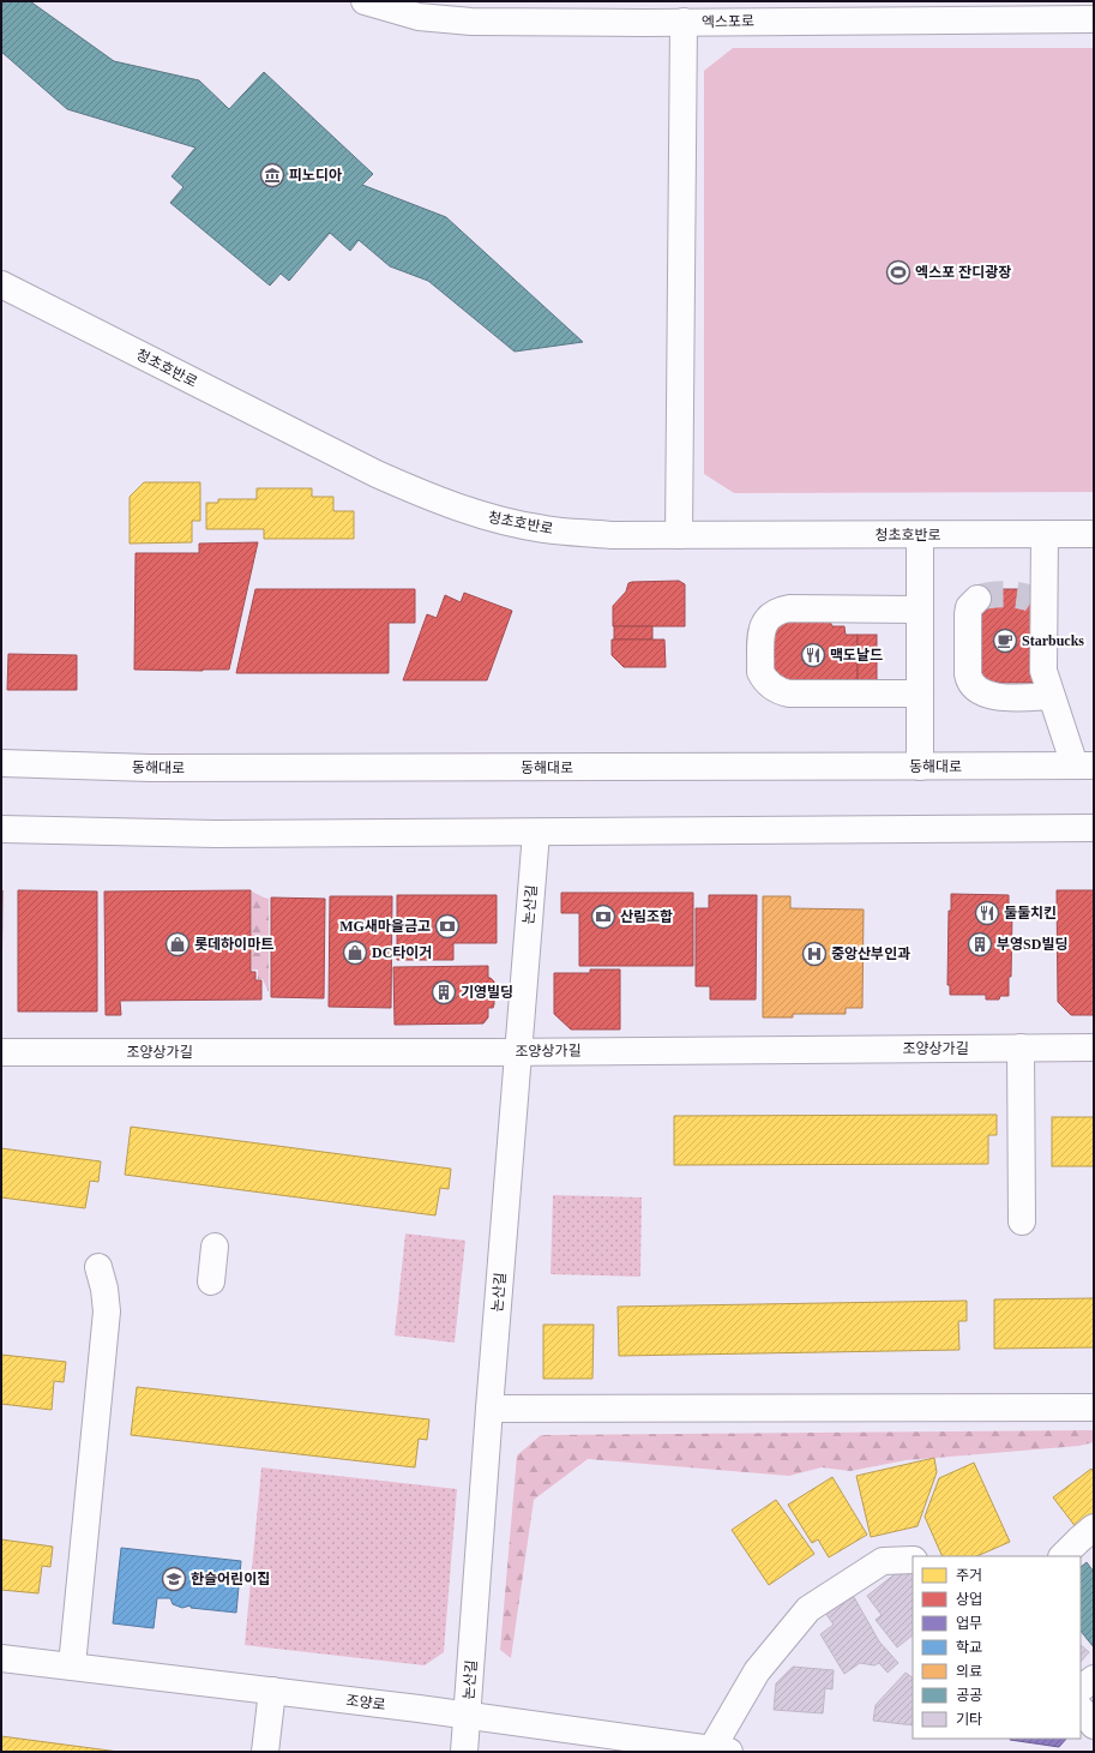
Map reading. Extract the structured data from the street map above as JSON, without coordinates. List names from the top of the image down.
{
  "streets": {
    "street": [
      "엑스포로",
      "청초호반로",
      "동해대로",
      "논산길",
      "조양상가길",
      "조양로"
    ]
  },
  "crossings": [
    ["논산길", "조양상가길"],
    ["논산길", "조양로"]
  ],
  "places": {
    "museum": ["피노디아"],
    "sports": ["엑스포 잔디광장"],
    "cafe": ["Starbucks"],
    "restaurant": ["맥도날드", "둘둘치킨"],
    "bank": ["산림조합", "MG새마을금고"],
    "shop": ["롯데하이마트", "DC타이거"],
    "building": ["부영SD빌딩", "기영빌딩"],
    "hospital": ["중앙산부인과"],
    "school or university": ["한슬어린이집"]
  },
  "legend": [
    "주거",
    "상업",
    "업무",
    "학교",
    "의료",
    "공공",
    "기타"
  ]
}
